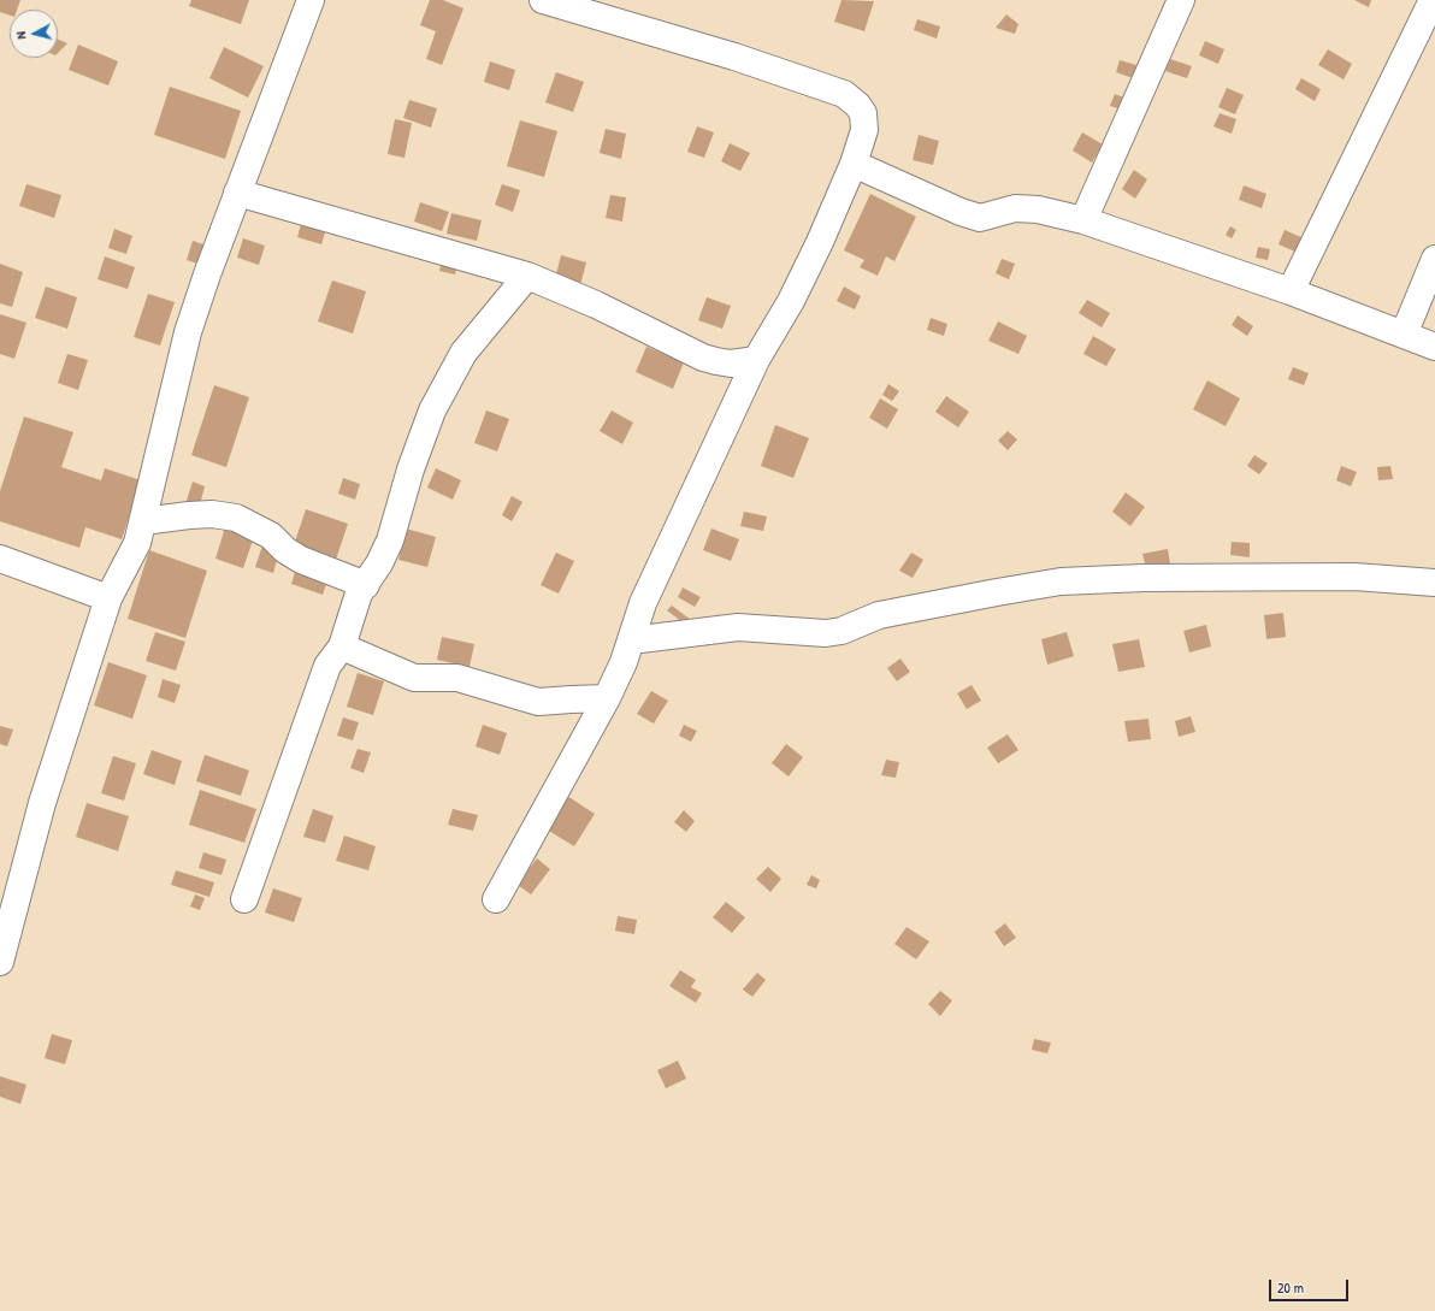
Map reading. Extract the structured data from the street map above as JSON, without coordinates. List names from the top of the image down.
{
  "scale_bar": "20 m",
  "north": "left"
}
